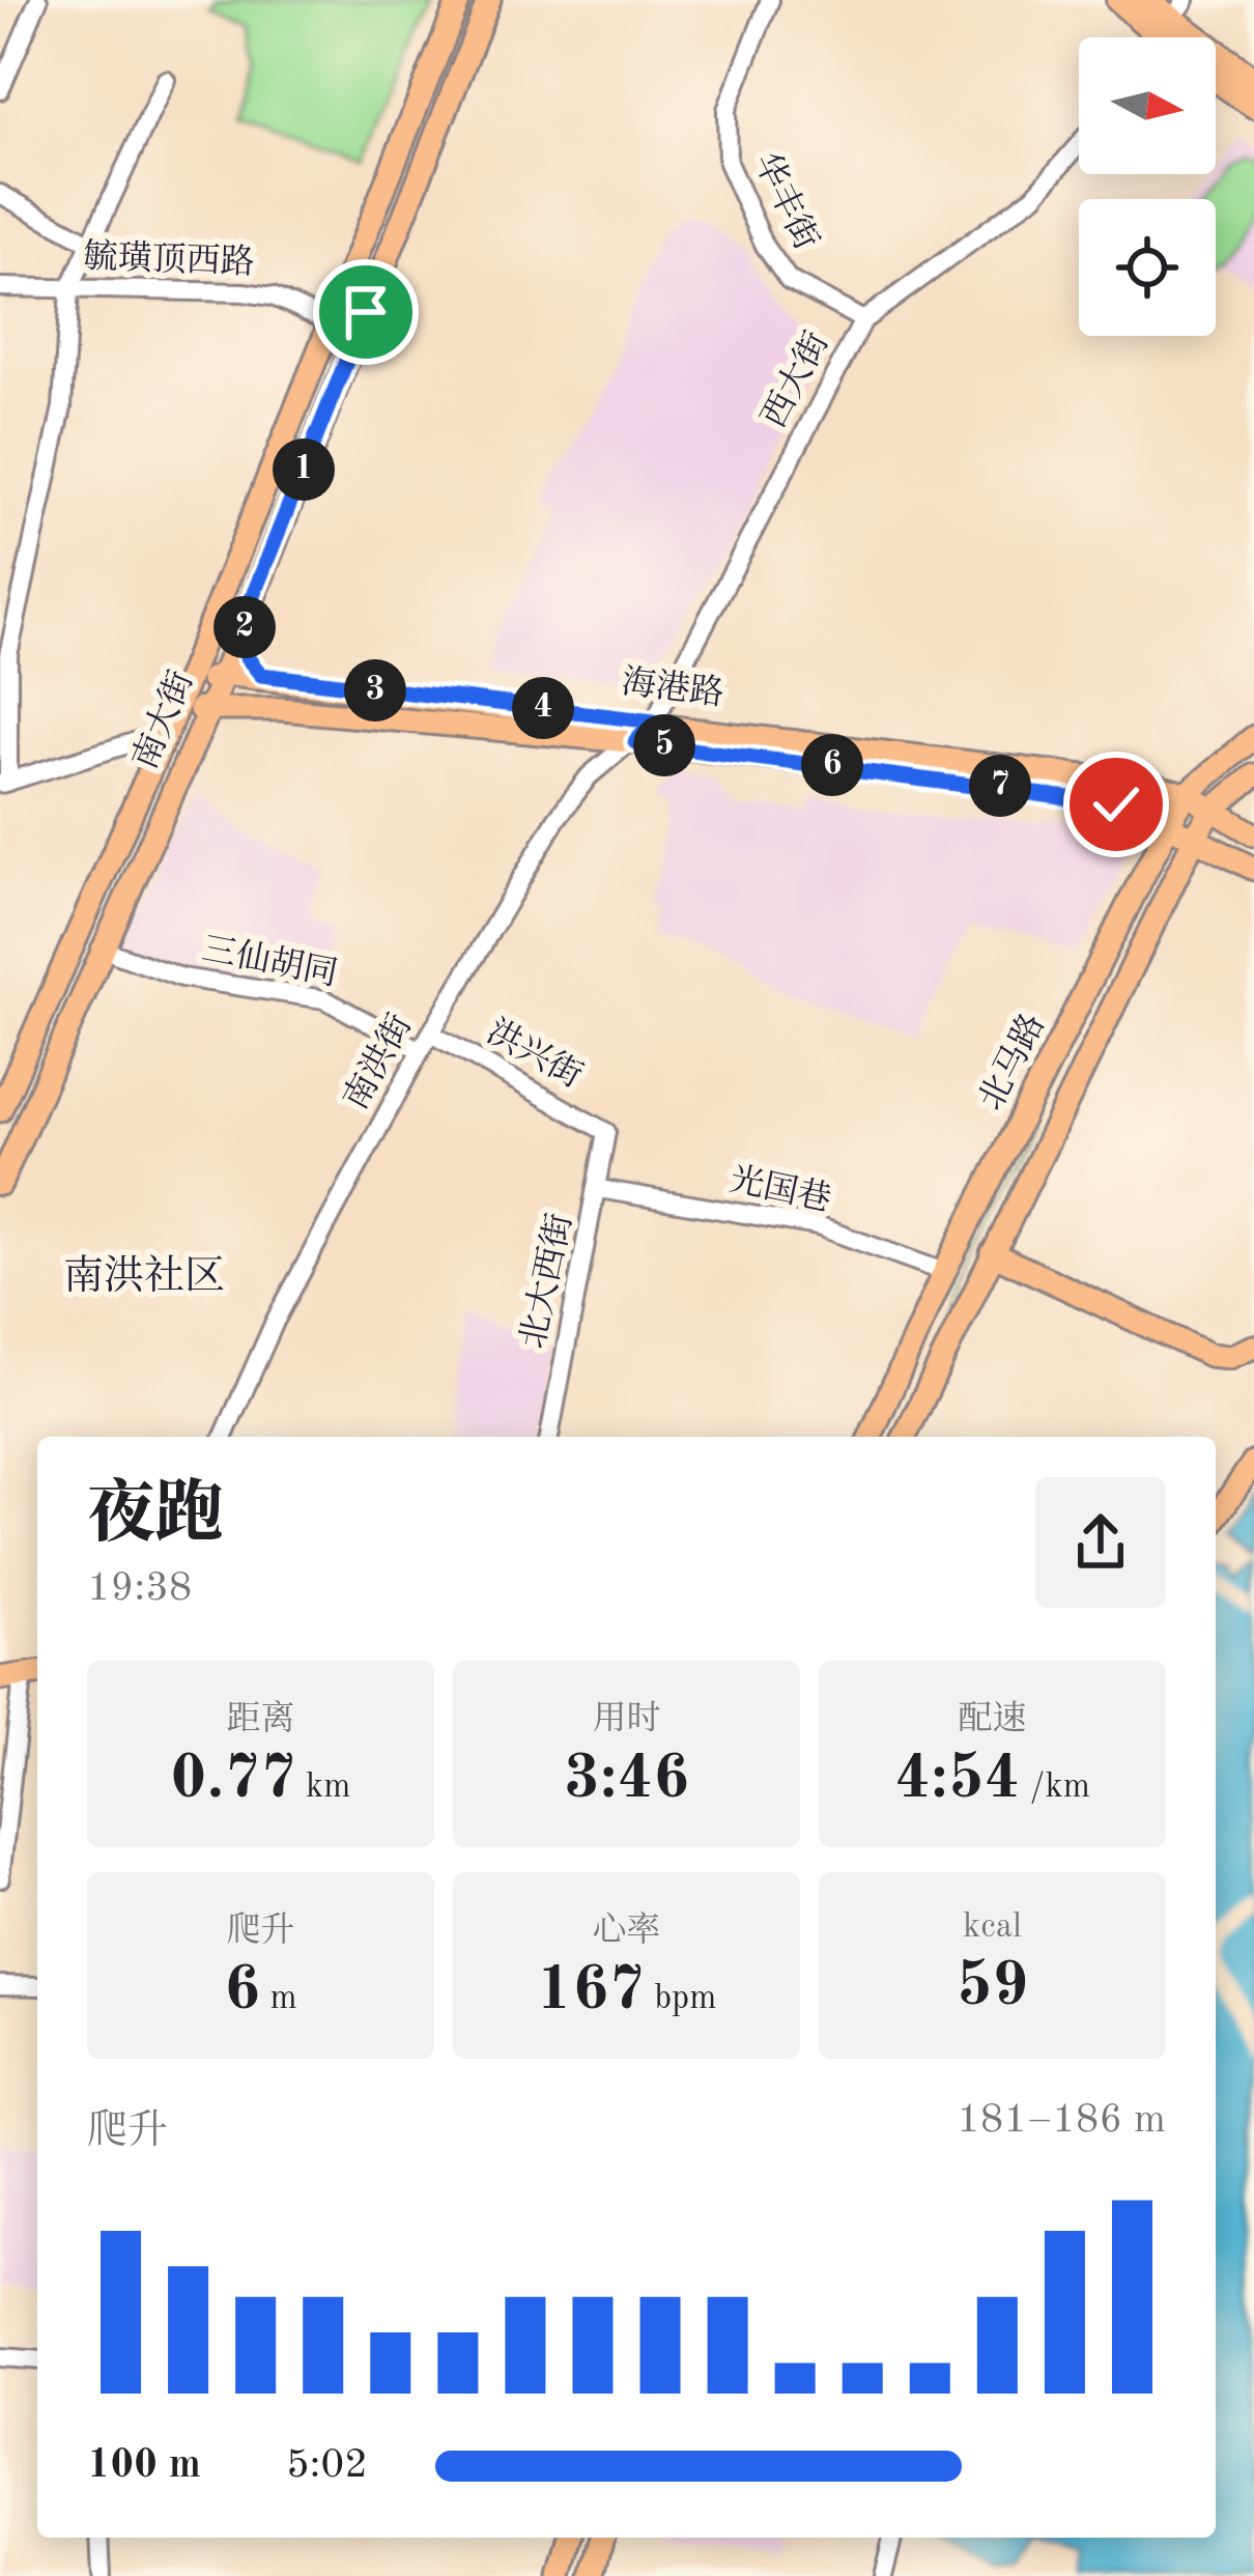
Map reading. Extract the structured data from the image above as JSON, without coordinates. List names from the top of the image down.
{
  "streets": {
    "main road": ["海港路", "南大街", "北马路"],
    "street": [
      "华丰街",
      "毓璜顶西路",
      "西大街",
      "三仙胡同",
      "洪兴街",
      "南洪街",
      "光国巷",
      "北大西街"
    ]
  },
  "crossings": [
    ["华丰街", "西大街"],
    ["毓璜顶西路", "南大街"],
    ["西大街", "海港路"],
    ["西大街", "南洪街"],
    ["海港路", "南大街"],
    ["海港路", "南洪街"],
    ["海港路", "北马路"],
    ["南大街", "三仙胡同"],
    ["三仙胡同", "南洪街"],
    ["洪兴街", "南洪街"],
    ["洪兴街", "北大西街"],
    ["北马路", "光国巷"],
    ["光国巷", "北大西街"]
  ],
  "districts": ["南洪社区"],
  "north": "right",
  "page": {
    "pins": [
      "1",
      "2",
      "3",
      "4",
      "5",
      "6",
      "7"
    ],
    "heading": ["夜跑", "19:38"],
    "stats": [
      ["距离", "0.77 km"],
      ["用时", "3:46"],
      ["配速", "4:54 /km"],
      ["爬升", "6 m"],
      ["心率", "167 bpm"],
      ["kcal", "59"]
    ],
    "chart": ["爬升", "181–186 m"],
    "list": [
      {
        "name": "100 m",
        "note": "5:02"
      }
    ]
  }
}
